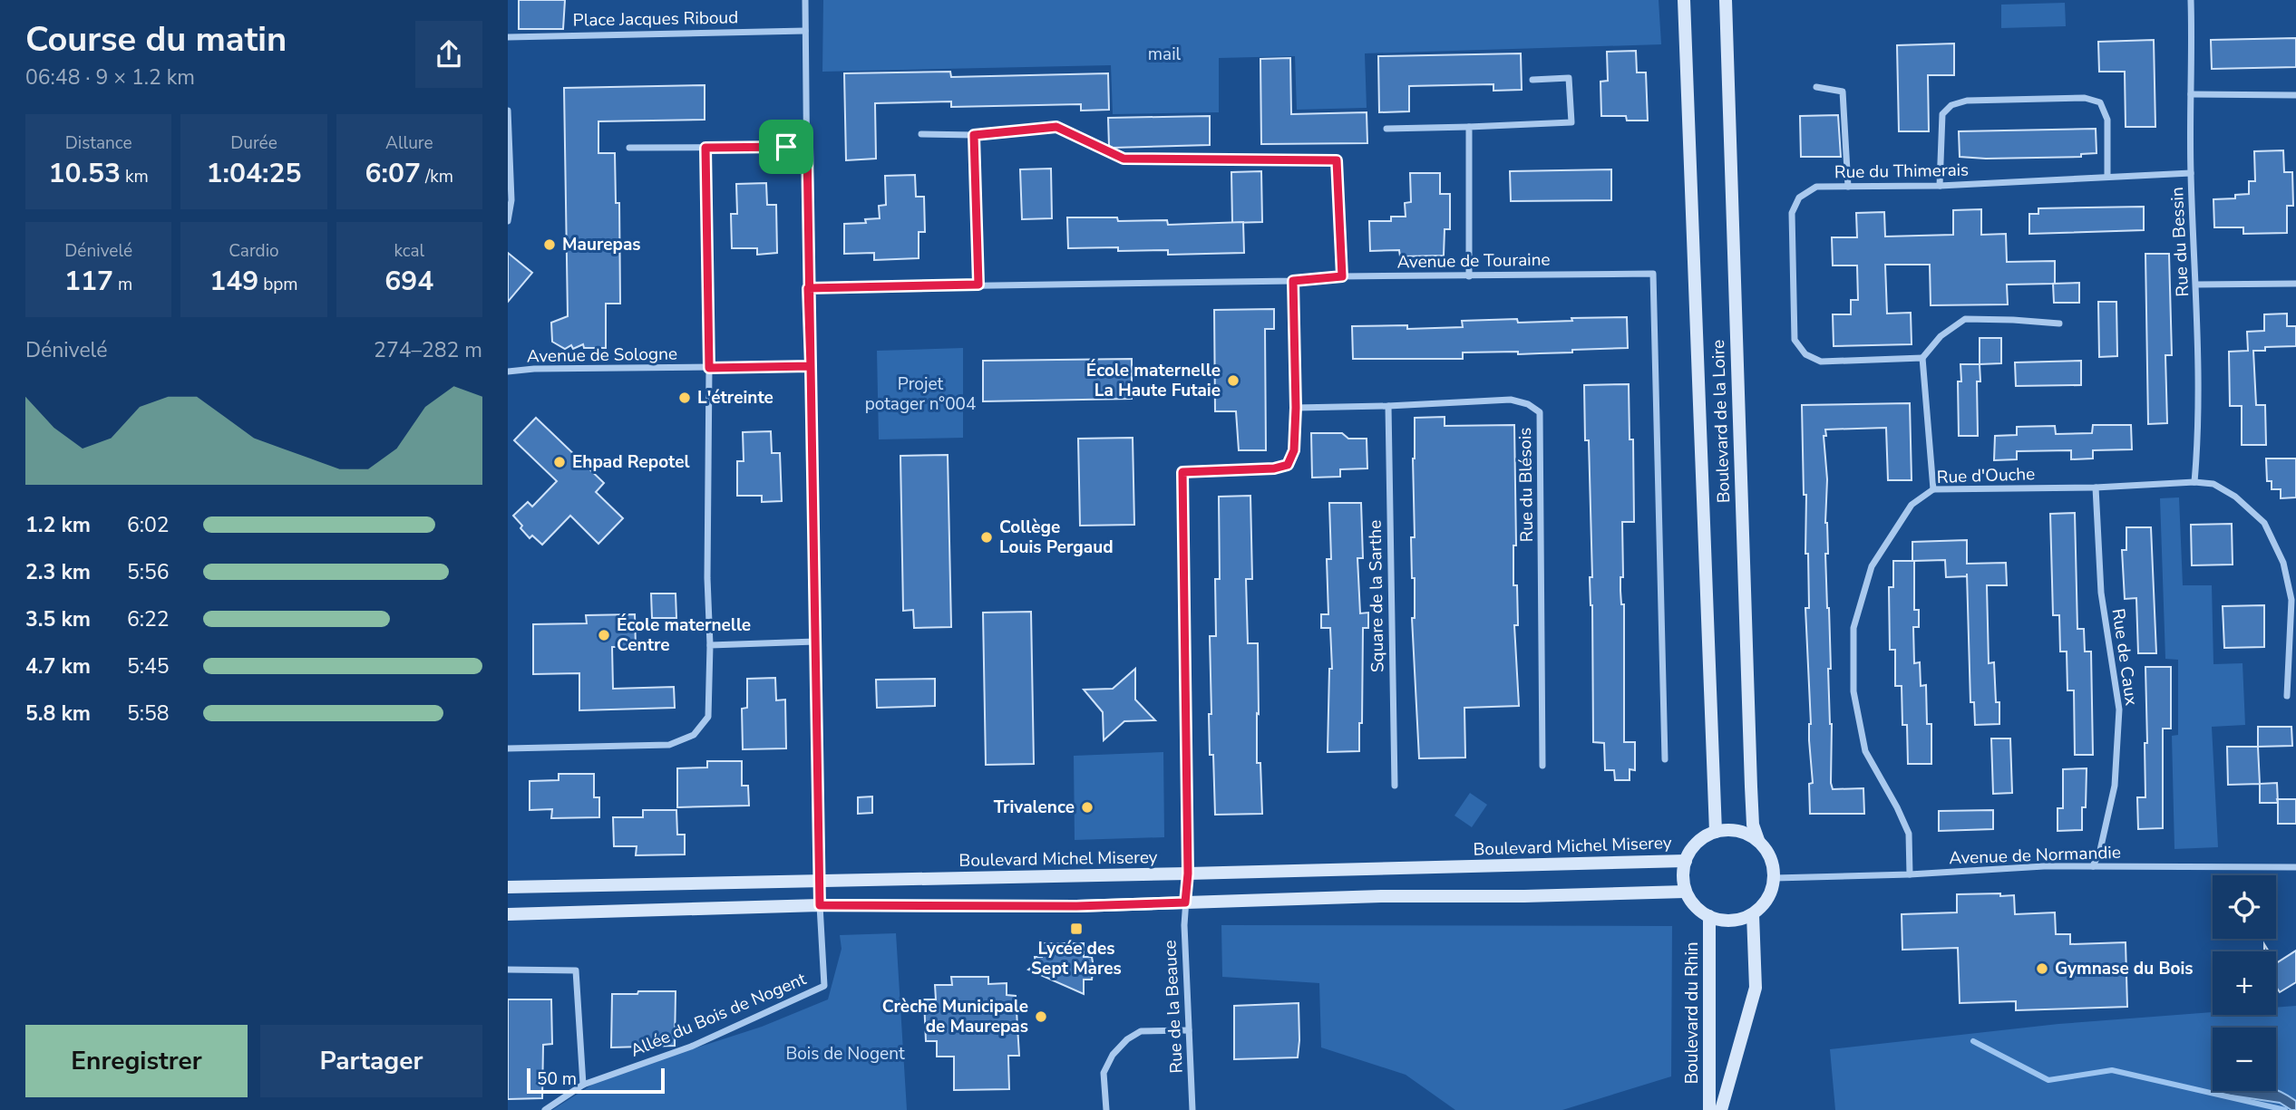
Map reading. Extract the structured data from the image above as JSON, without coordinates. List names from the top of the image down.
{
  "streets": {
    "street": [
      "Place Jacques Riboud",
      "Rue du Thimerais",
      "Rue du Bessin",
      "Avenue de Touraine",
      "Avenue de Sologne",
      "Boulevard de la Loire",
      "Rue d'Ouche",
      "Rue du Blésois",
      "Square de la Sarthe",
      "Rue de Caux",
      "Boulevard Michel Miserey",
      "Avenue de Normandie",
      "Rue de la Beauce",
      "Boulevard du Rhin",
      "Allée du Bois de Nogent"
    ]
  },
  "crossings": [
    ["Rue du Thimerais", "Rue du Bessin"],
    ["Rue du Bessin", "Rue d'Ouche"],
    ["Boulevard de la Loire", "Boulevard Michel Miserey"],
    ["Boulevard de la Loire", "Avenue de Normandie"],
    ["Boulevard de la Loire", "Boulevard du Rhin"],
    ["Rue d'Ouche", "Rue de Caux"],
    ["Rue d'Ouche", "Avenue de Normandie"],
    ["Rue du Blésois", "Square de la Sarthe"],
    ["Rue du Blésois", "Rue de la Beauce"],
    ["Rue de Caux", "Avenue de Normandie"],
    ["Boulevard Michel Miserey", "Avenue de Normandie"],
    ["Boulevard Michel Miserey", "Rue de la Beauce"],
    ["Boulevard Michel Miserey", "Boulevard du Rhin"],
    ["Avenue de Normandie", "Boulevard du Rhin"]
  ],
  "parks": ["mail", "Projet potager n°004", "Bois de Nogent"],
  "places": {
    "other": [
      "Maurepas",
      "École maternelle La Haute Futaie",
      "L'étreinte",
      "Ehpad Repotel",
      "Collège Louis Pergaud",
      "École maternelle Centre",
      "Trivalence",
      "Gymnase du Bois",
      "Crèche Municipale de Maurepas"
    ],
    "transit": ["Lycée des Sept Mares"]
  },
  "scale_bar": "50 m",
  "page": {
    "heading": ["Course du matin", "06:48 · 9 × 1.2 km"],
    "stats": [
      ["Distance", "10.53 km"],
      ["Durée", "1:04:25"],
      ["Allure", "6:07 /km"],
      ["Dénivelé", "117 m"],
      ["Cardio", "149 bpm"],
      ["kcal", "694"]
    ],
    "chart": ["Dénivelé", "274–282 m"],
    "list": [
      {
        "name": "1.2 km",
        "note": "6:02"
      },
      {
        "name": "2.3 km",
        "note": "5:56"
      },
      {
        "name": "3.5 km",
        "note": "6:22"
      },
      {
        "name": "4.7 km",
        "note": "5:45"
      },
      {
        "name": "5.8 km",
        "note": "5:58"
      }
    ],
    "map_buttons": ["+", "−"],
    "buttons": ["Enregistrer", "Partager"],
    "scale": "50 m"
  }
}
